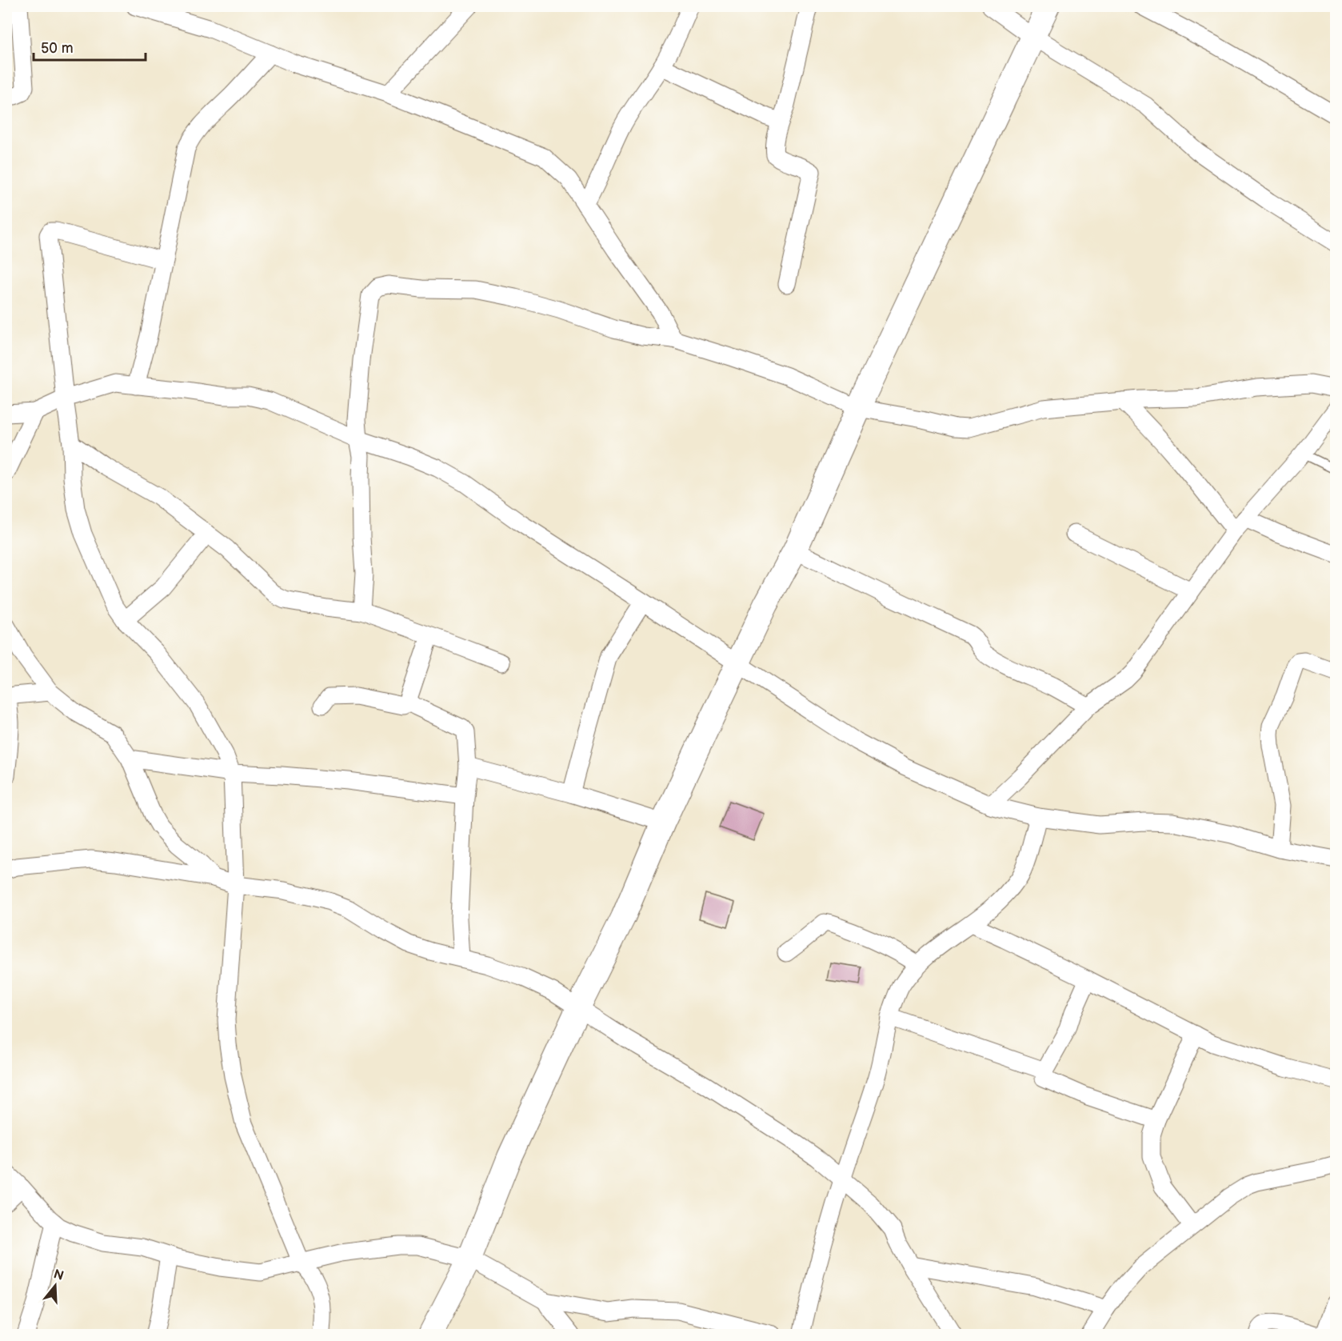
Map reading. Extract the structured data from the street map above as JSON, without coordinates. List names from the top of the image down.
{
  "scale_bar": "50 m",
  "north": "top"
}
